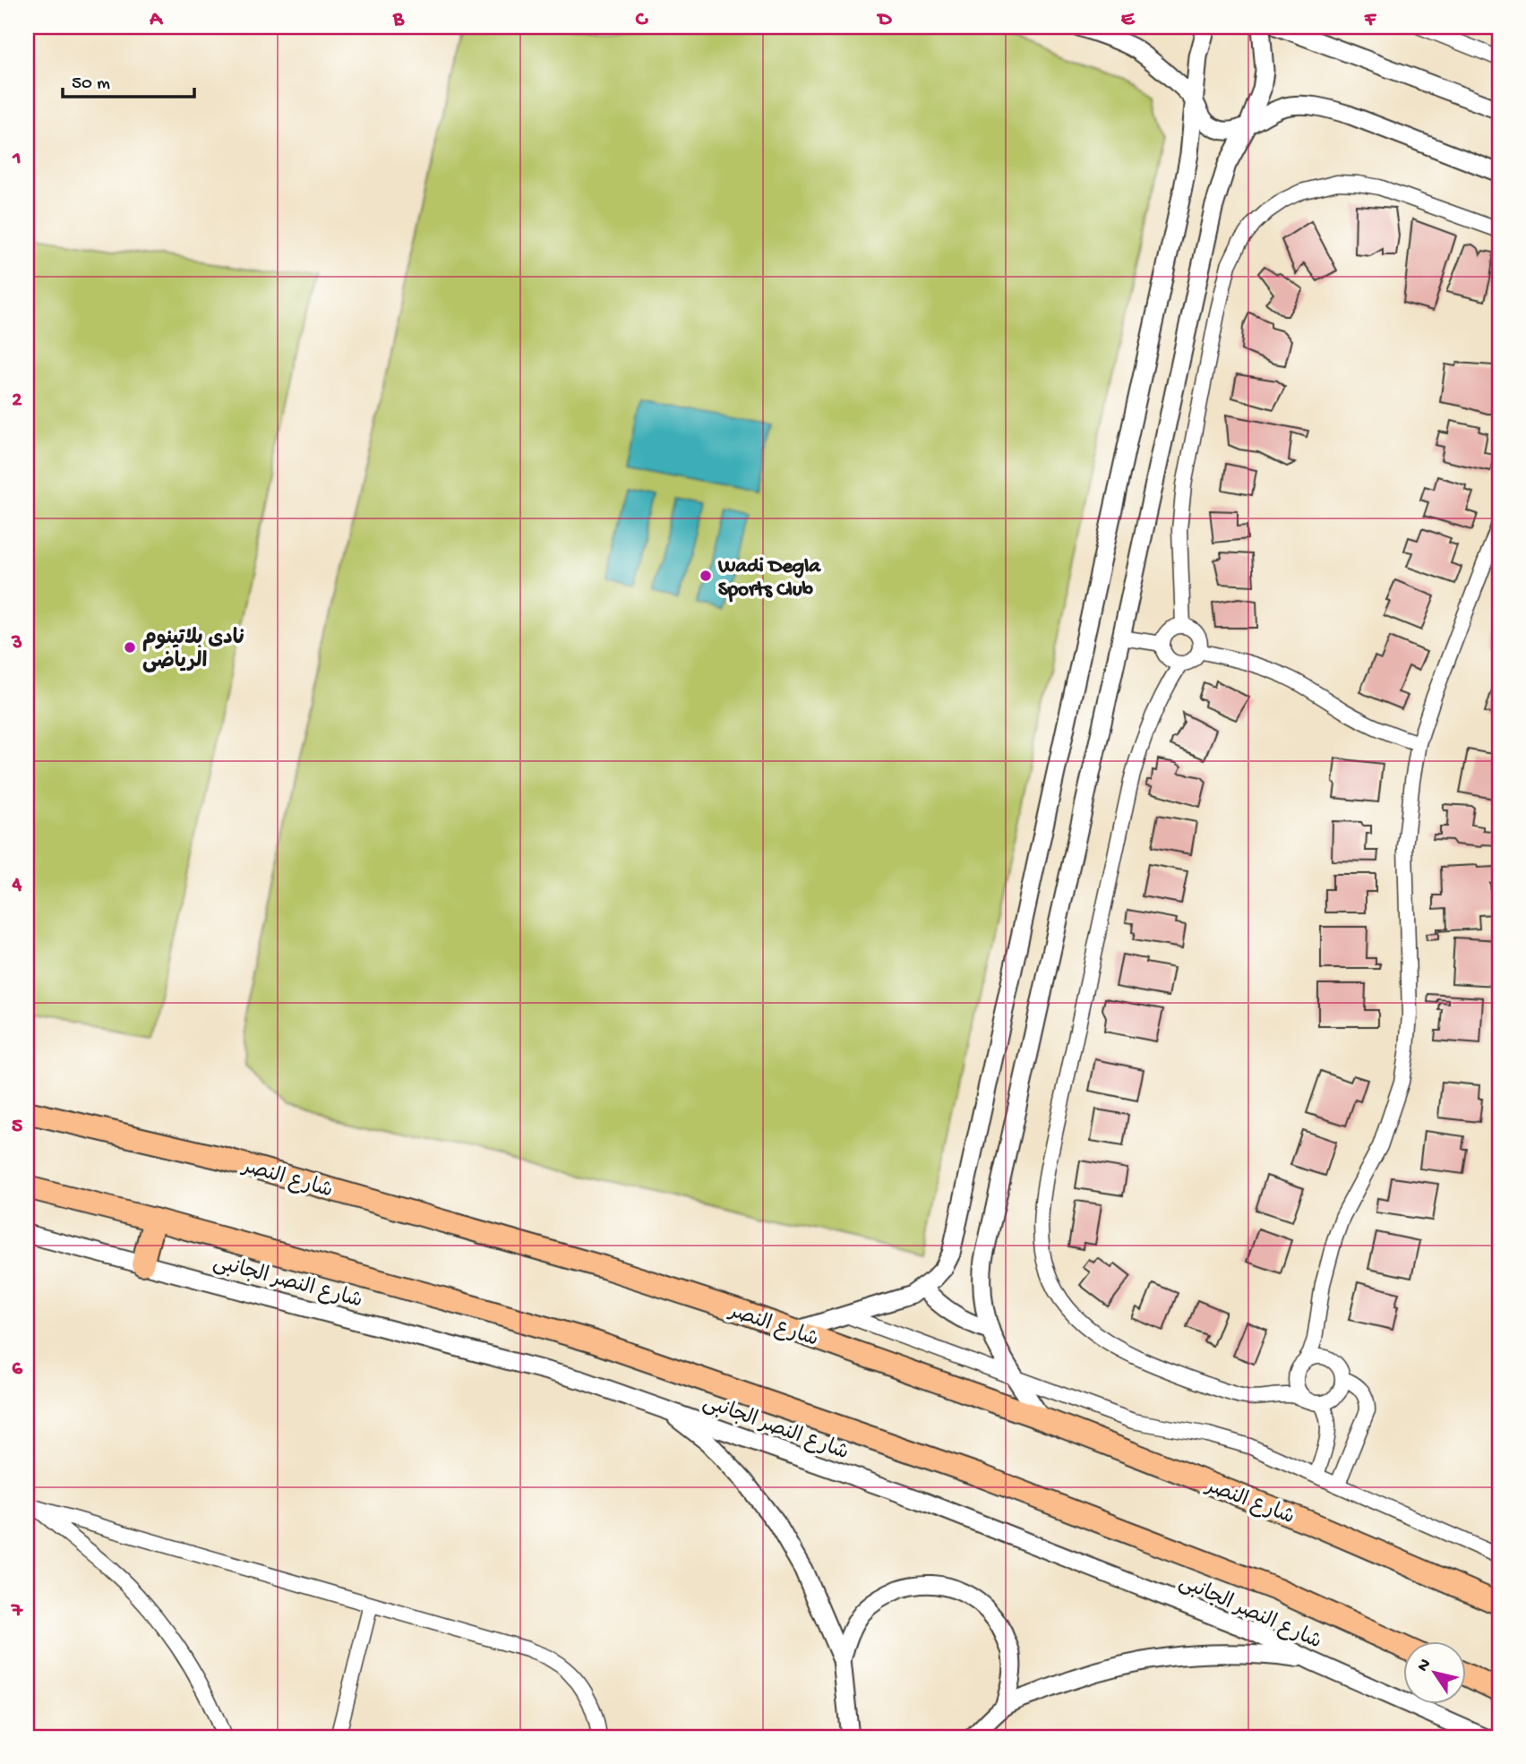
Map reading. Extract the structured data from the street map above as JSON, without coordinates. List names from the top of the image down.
{
  "streets": {
    "main road": ["شارع النصر"],
    "street": ["شارع النصر الجانبى"]
  },
  "places": ["Wadi Degla Sports Club", "نادى بلاتينوم الرياضى"],
  "scale_bar": "50 m",
  "north": "top left",
  "grid": {
    "columns": [
      "A",
      "B",
      "C",
      "D",
      "E",
      "F"
    ],
    "rows": [
      "1",
      "2",
      "3",
      "4",
      "5",
      "6",
      "7"
    ]
  }
}
